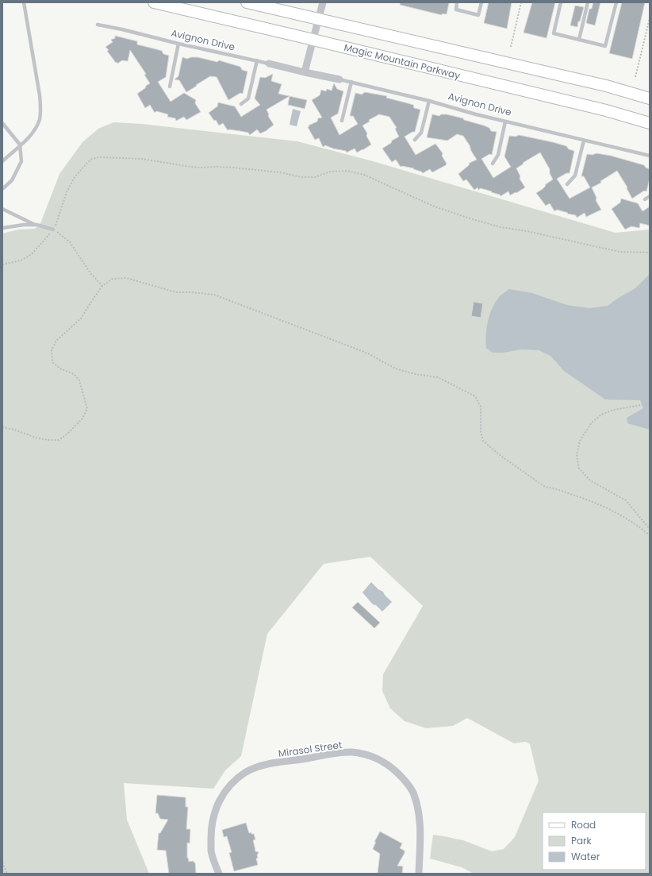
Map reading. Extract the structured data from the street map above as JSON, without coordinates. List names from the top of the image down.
{
  "streets": {
    "main road": ["Magic Mountain Parkway"],
    "street": ["Avignon Drive", "Mirasol Street"]
  },
  "legend": ["Road", "Park", "Water"]
}
